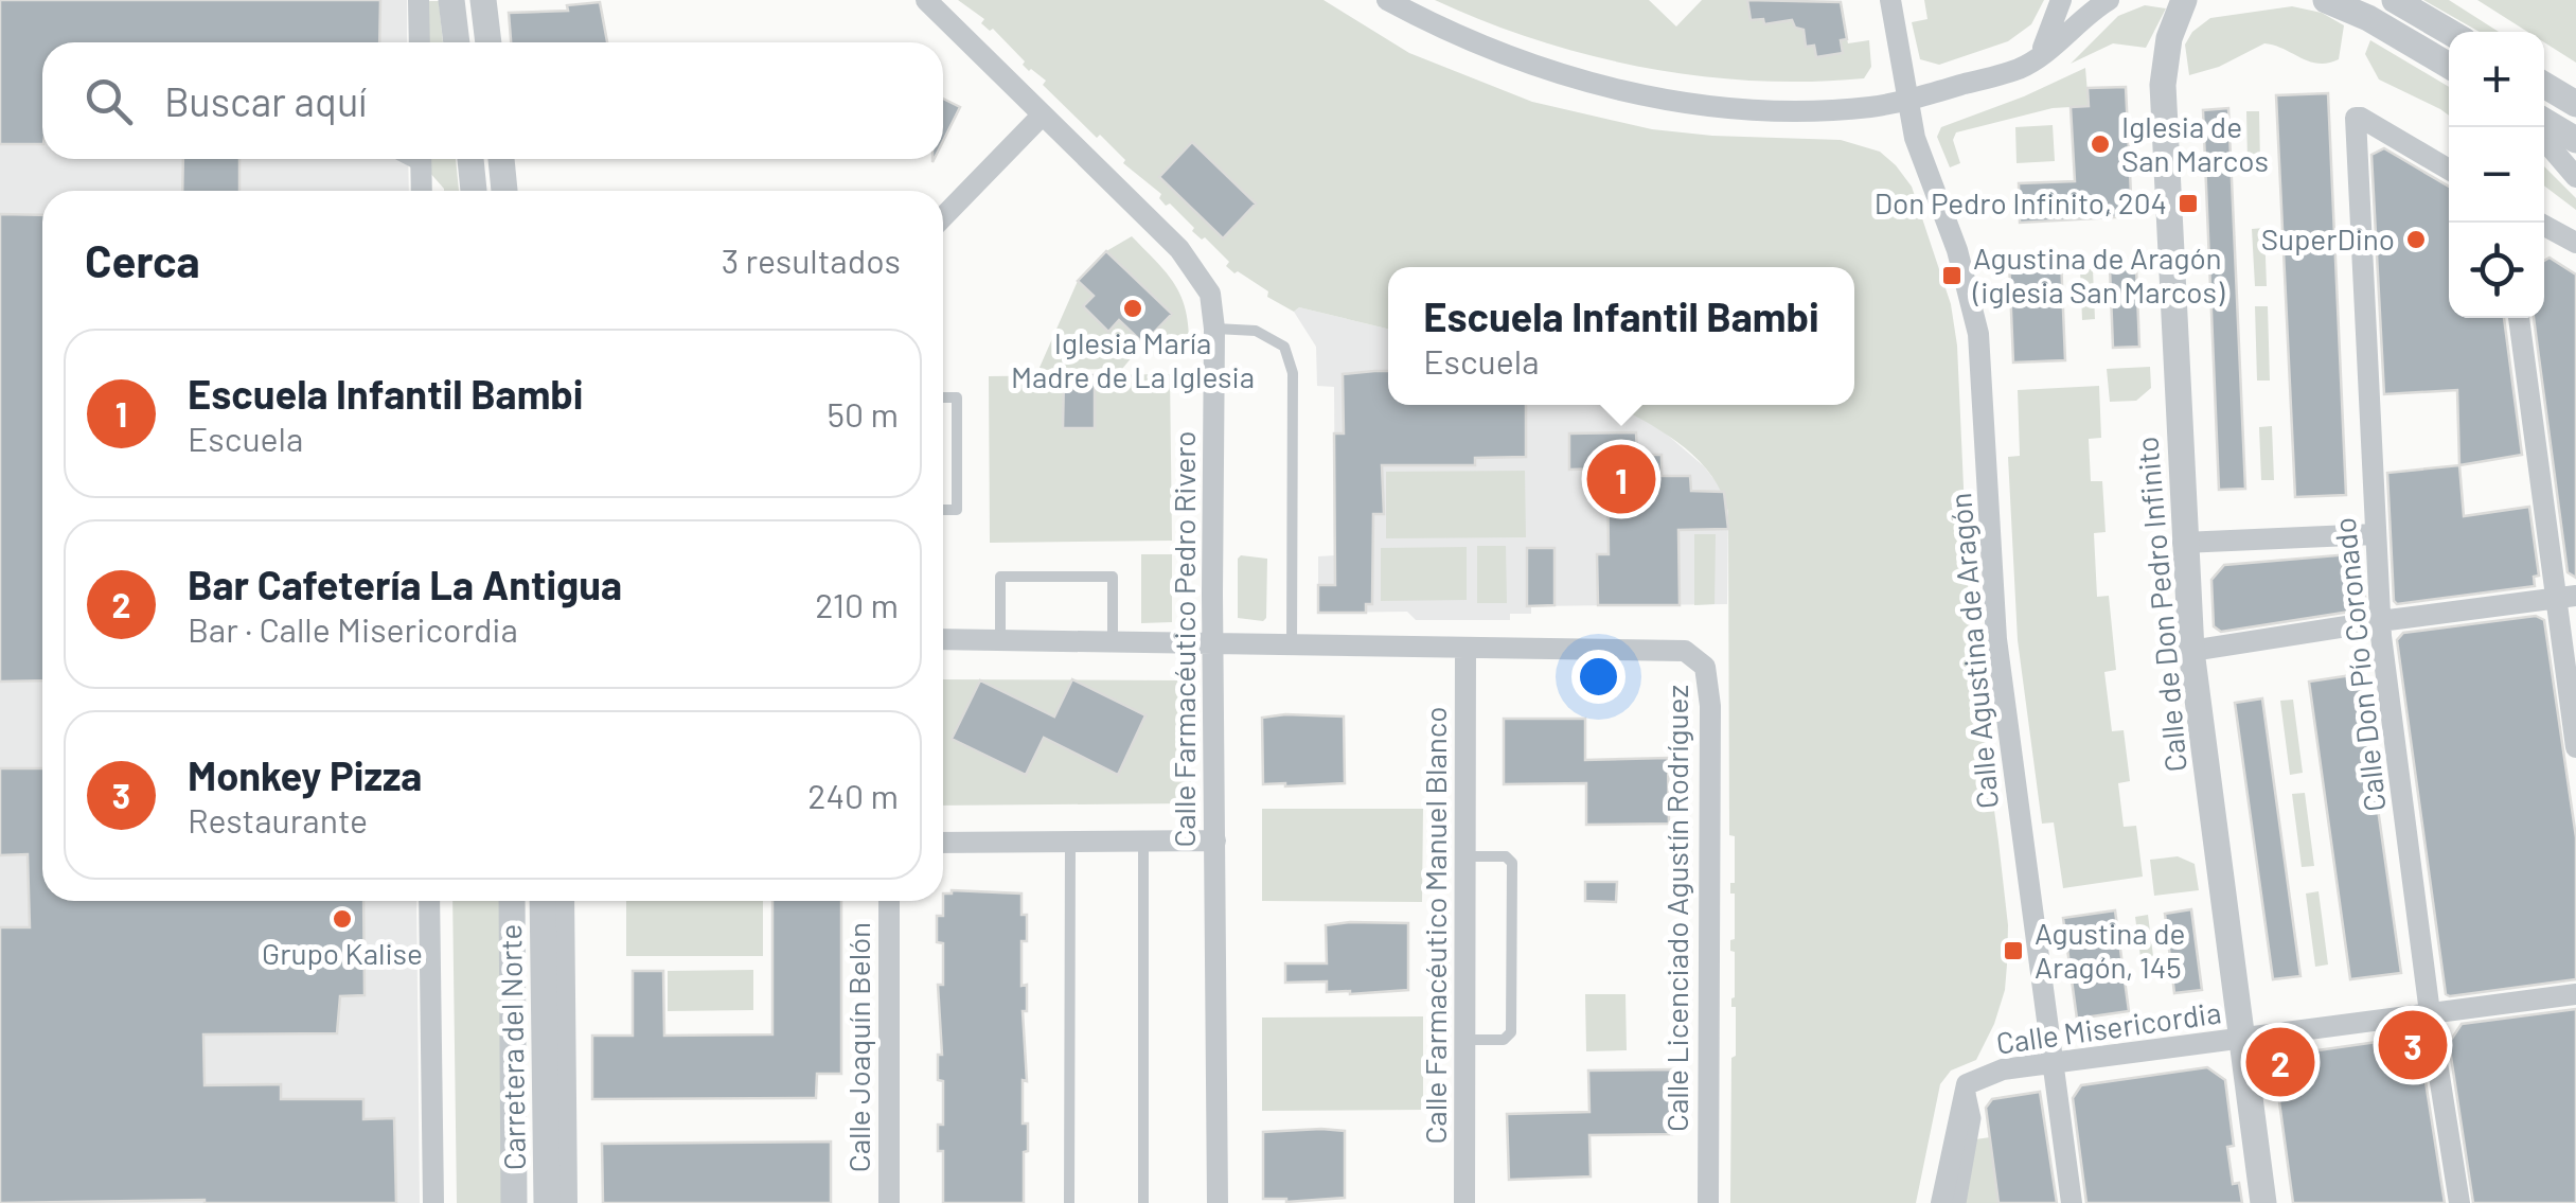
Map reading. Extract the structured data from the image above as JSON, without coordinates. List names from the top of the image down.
{
  "streets": {
    "street": [
      "Calle de Don Pedro Infinito",
      "Calle Farmacéutico Pedro Rivero",
      "Calle Agustina de Aragón",
      "Calle Don Pío Coronado",
      "Calle Licenciado Agustín Rodríguez",
      "Calle Farmacéutico Manuel Blanco",
      "Calle Misericordia",
      "Carretera del Norte",
      "Calle Joaquín Belón"
    ]
  },
  "crossings": [
    ["Calle de Don Pedro Infinito", "Calle Misericordia"],
    ["Calle Farmacéutico Pedro Rivero", "Calle Licenciado Agustín Rodríguez"],
    ["Calle Agustina de Aragón", "Calle Misericordia"],
    ["Calle Don Pío Coronado", "Calle Misericordia"],
    ["Calle Licenciado Agustín Rodríguez", "Calle Farmacéutico Manuel Blanco"]
  ],
  "places": {
    "other": [
      "Iglesia de San Marcos",
      "SuperDino",
      "Iglesia María Madre de La Iglesia",
      "Grupo Kalise"
    ],
    "transit": ["Don Pedro Infinito, 204", "Agustina de Aragón (iglesia San Marcos)", "Agustina de Aragón, 145"]
  },
  "page": {
    "map_buttons": ["+", "−"],
    "search": "Buscar aquí",
    "heading": ["Cerca", "3 resultados"],
    "popup": ["Escuela Infantil Bambi", "Escuela"],
    "list": [
      {
        "mark": "1",
        "name": "Escuela Infantil Bambi",
        "note": "Escuela",
        "value": "50 m"
      },
      {
        "mark": "2",
        "name": "Bar Cafetería La Antigua",
        "note": "Bar · Calle Misericordia",
        "value": "210 m"
      },
      {
        "mark": "3",
        "name": "Monkey Pizza",
        "note": "Restaurante",
        "value": "240 m"
      }
    ],
    "pins": ["1", "3", "2"]
  }
}
